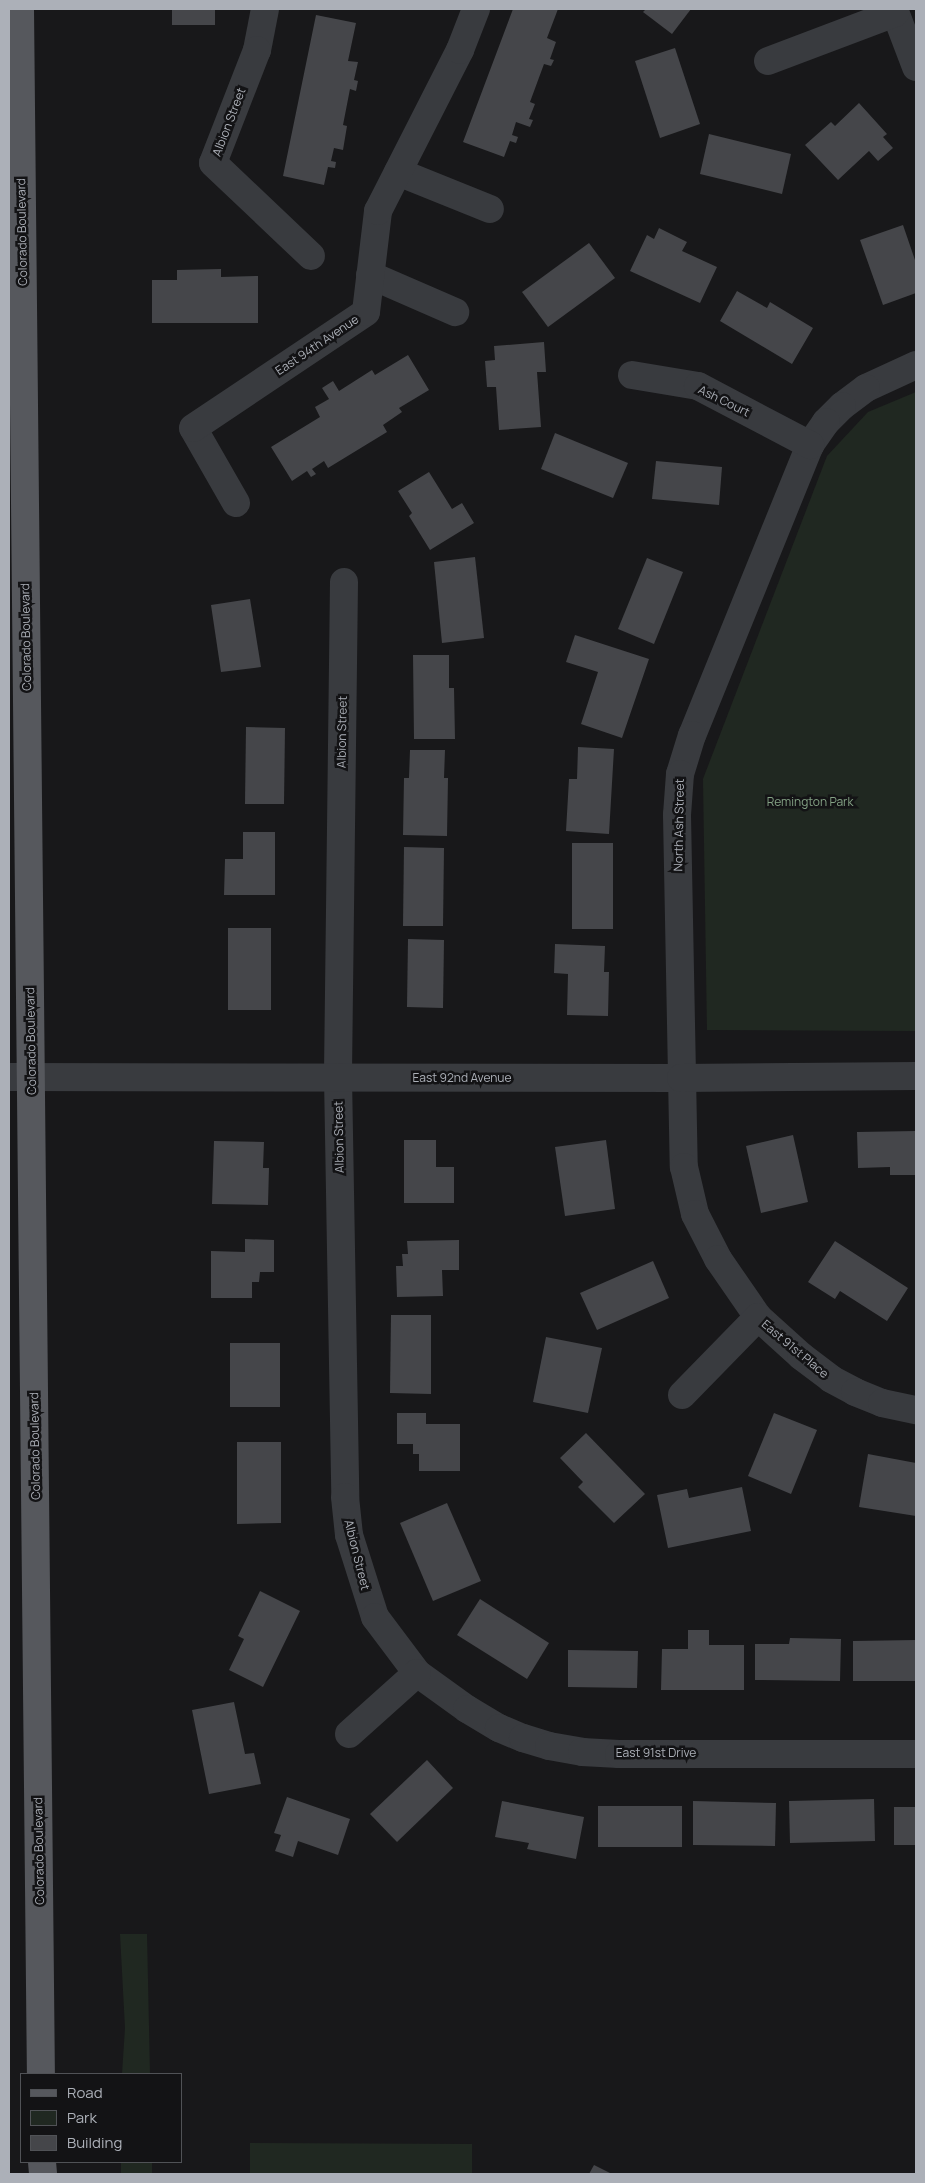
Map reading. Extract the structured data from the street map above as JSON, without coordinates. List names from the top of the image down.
{
  "streets": {
    "main road": ["Colorado Boulevard"],
    "street": [
      "Albion Street",
      "East 94th Avenue",
      "Ash Court",
      "North Ash Street",
      "East 92nd Avenue",
      "East 91st Place",
      "East 91st Drive"
    ]
  },
  "crossings": [
    ["Albion Street", "East 92nd Avenue"],
    ["Albion Street", "East 91st Drive"],
    ["Colorado Boulevard", "East 92nd Avenue"],
    ["Ash Court", "North Ash Street"],
    ["North Ash Street", "East 92nd Avenue"],
    ["North Ash Street", "East 91st Place"]
  ],
  "parks": ["Remington Park"],
  "legend": ["Road", "Park", "Building"]
}
